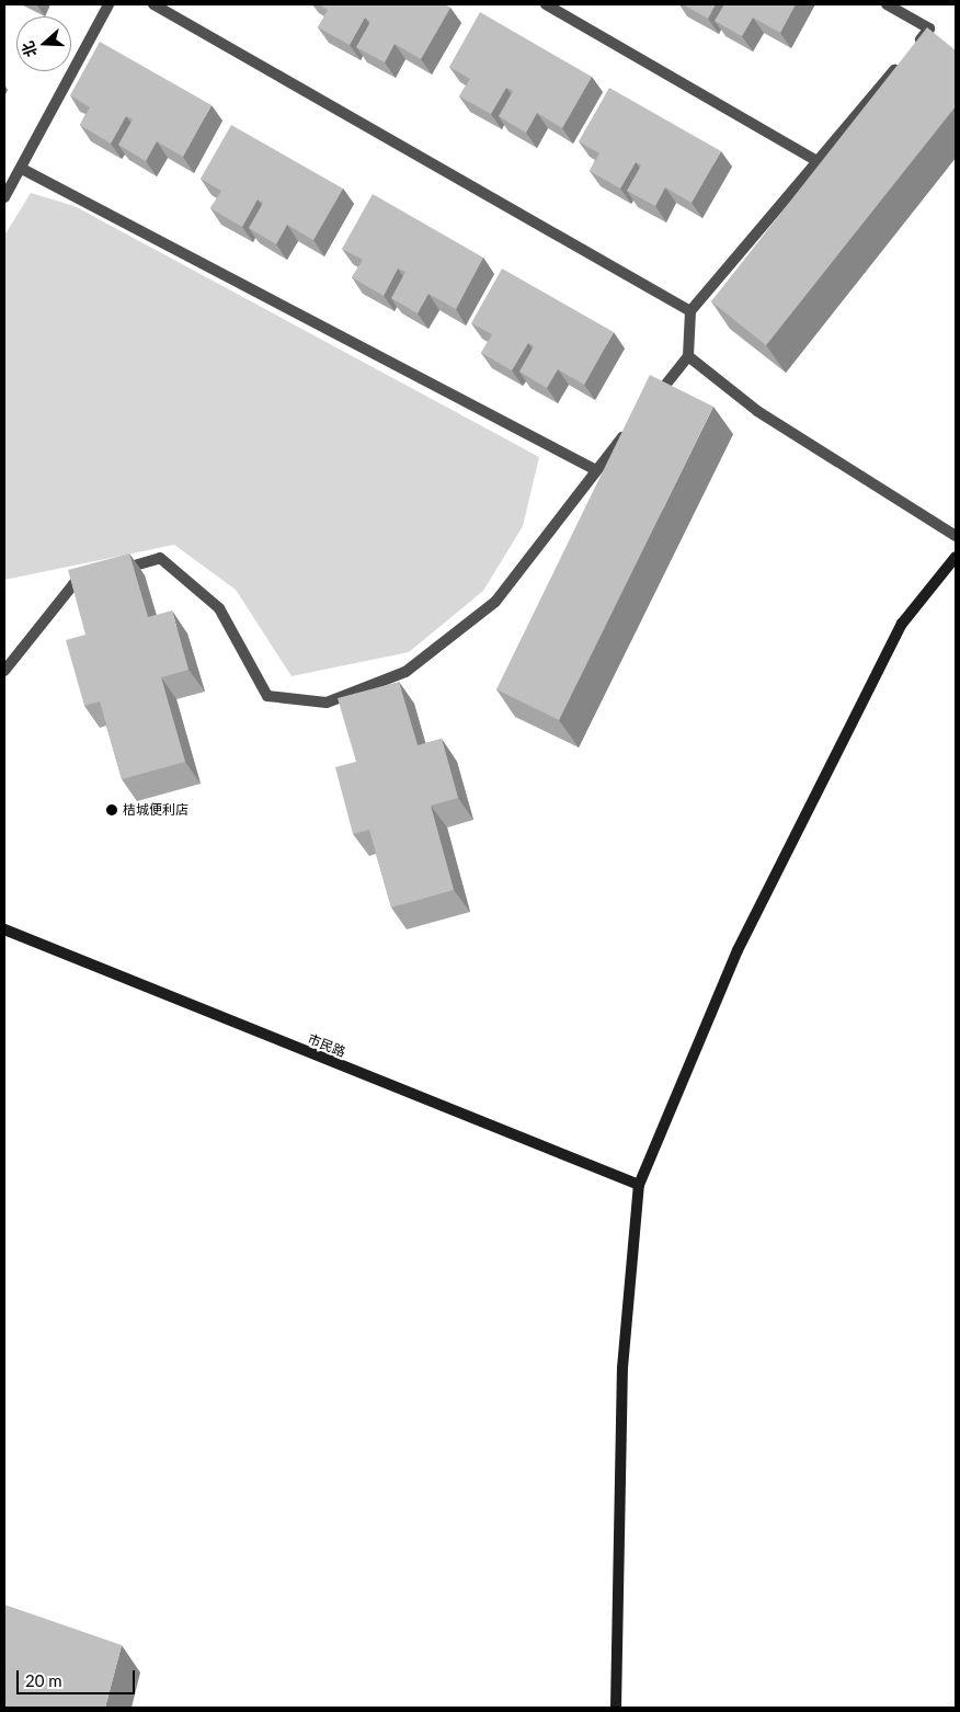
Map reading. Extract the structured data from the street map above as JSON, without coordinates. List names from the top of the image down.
{
  "streets": {
    "street": ["市民路"]
  },
  "places": ["桔城便利店"],
  "scale_bar": "20 m",
  "north": "left"
}
